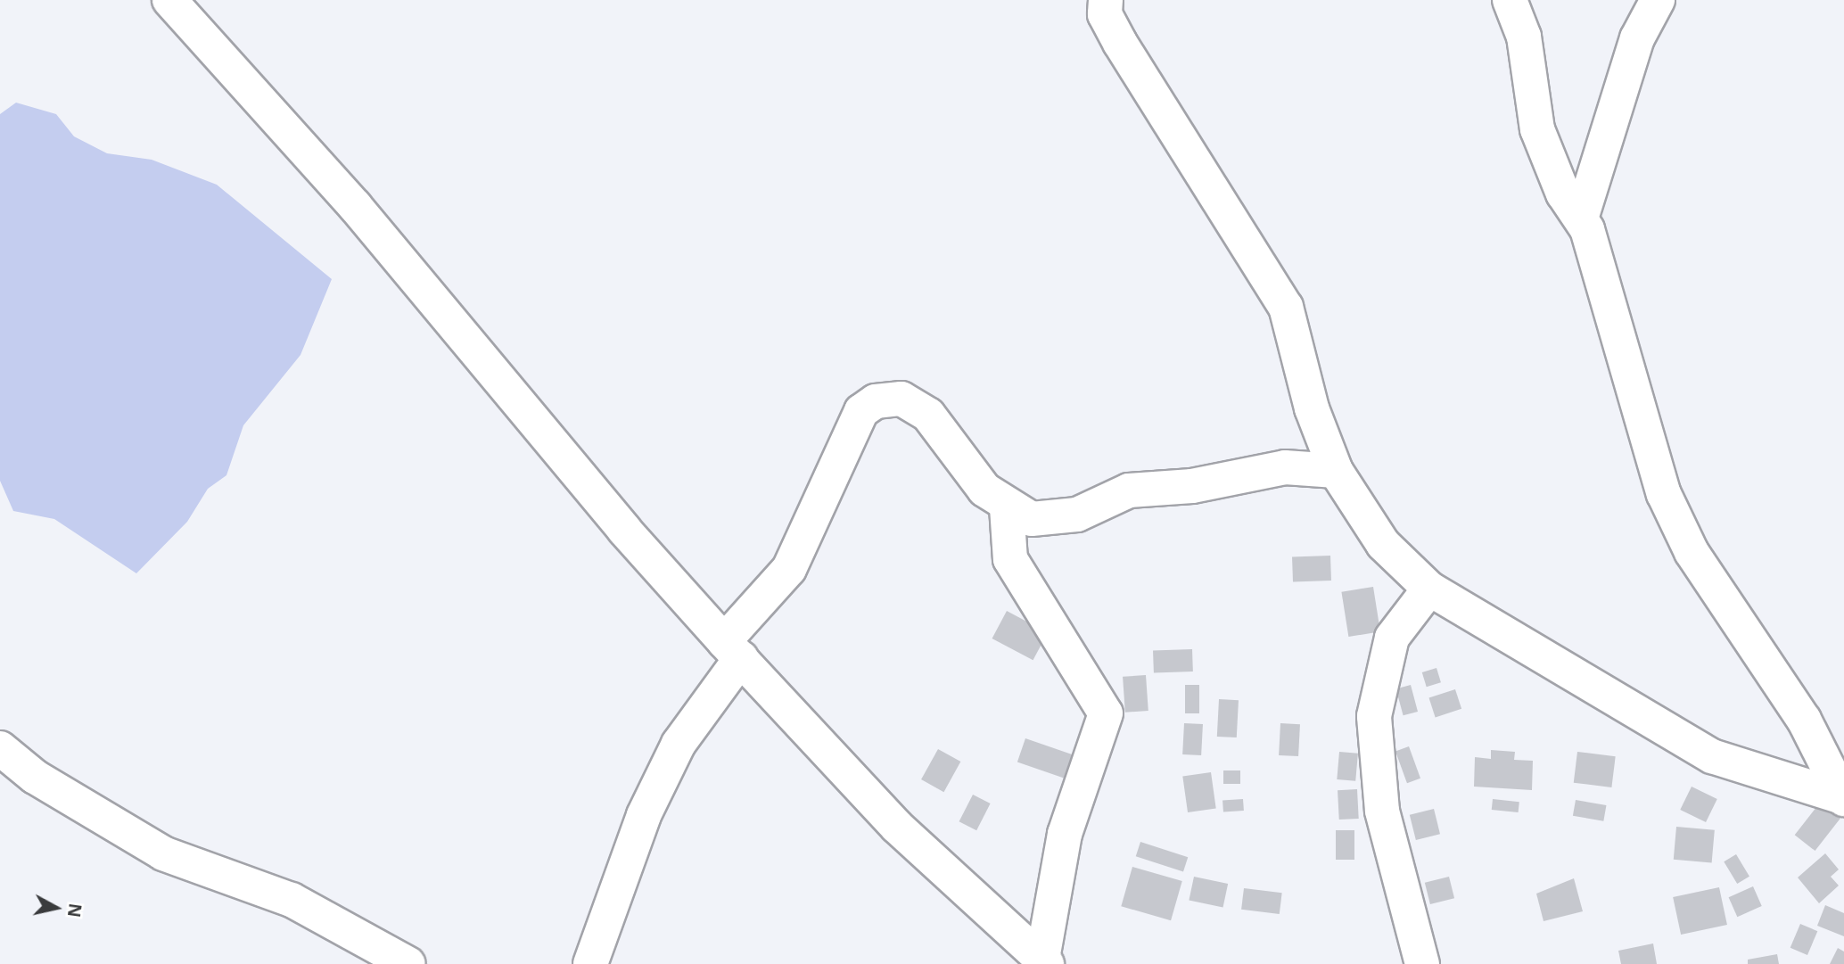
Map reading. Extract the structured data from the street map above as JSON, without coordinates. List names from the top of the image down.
{
  "north": "right"
}
